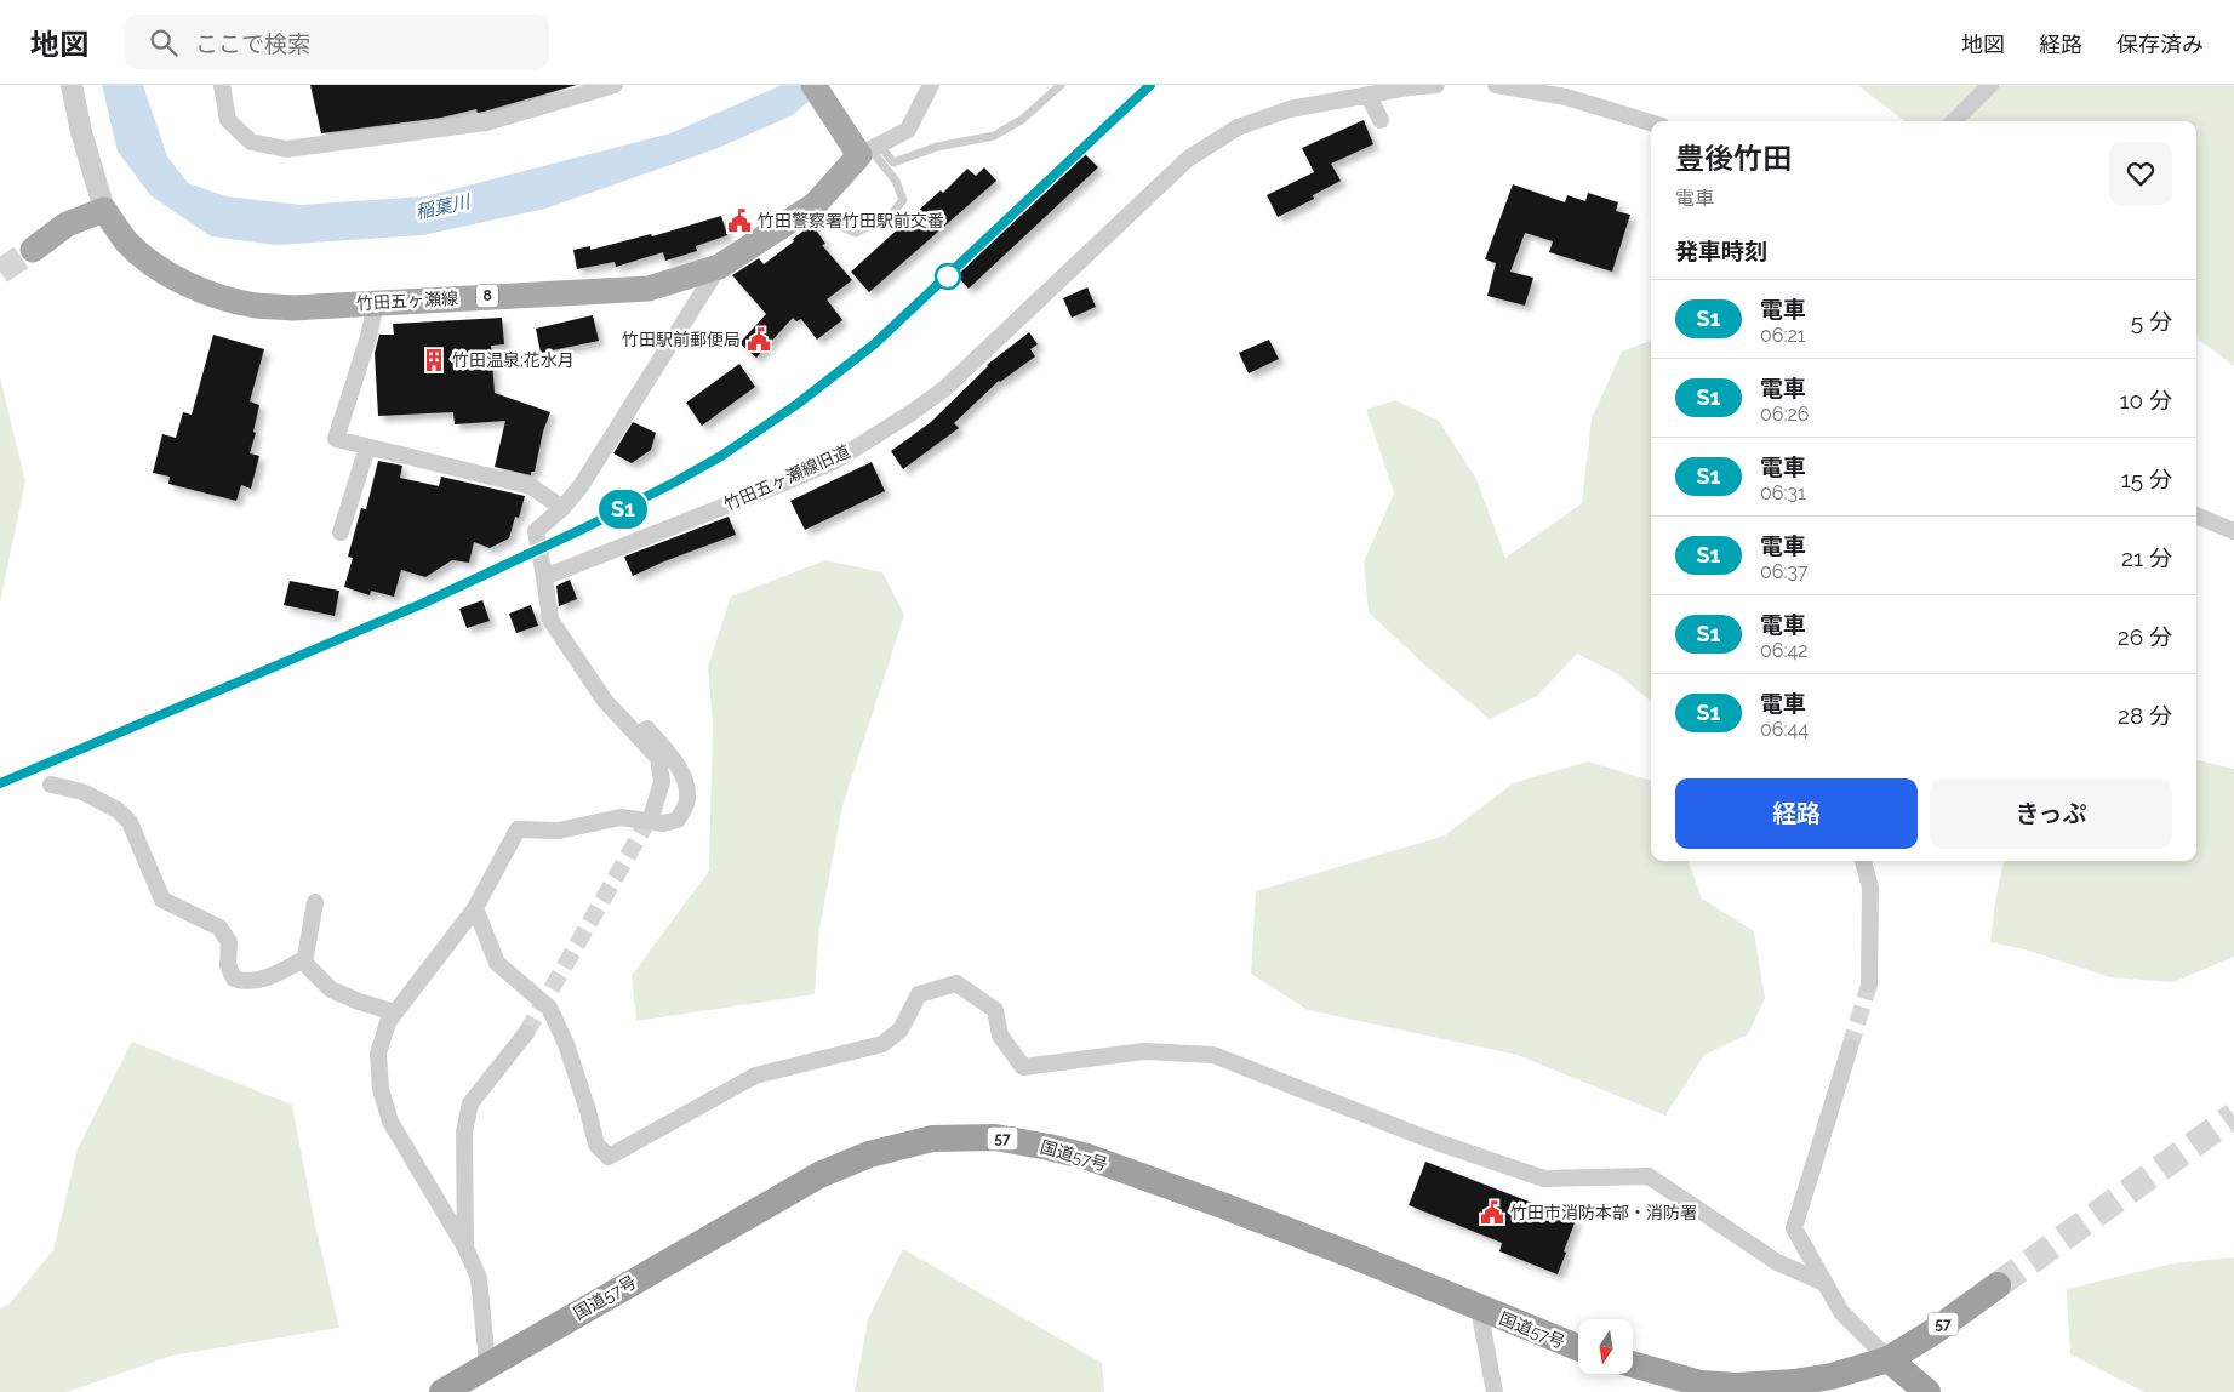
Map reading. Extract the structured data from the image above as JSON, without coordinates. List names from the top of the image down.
{
  "streets": {
    "highway": ["57", "国道57号"],
    "main road": ["8", "竹田五ヶ瀬線"],
    "street": ["竹田五ヶ瀬線旧道"]
  },
  "water": ["稲葉川"],
  "places": {
    "public building": ["竹田警察署竹田駅前交番", "竹田駅前郵便局", "竹田市消防本部・消防署"],
    "building": ["竹田温泉;花水月"]
  },
  "north": "bottom",
  "page": {
    "header": "地図",
    "search": "ここで検索",
    "nav": ["地図", "経路", "保存済み"],
    "on_map": "S1",
    "heading": [
      ["豊後竹田", "電車"],
      "発車時刻"
    ],
    "list": [
      {
        "mark": "S1",
        "name": "電車",
        "note": "06:21",
        "value": "5 分"
      },
      {
        "mark": "S1",
        "name": "電車",
        "note": "06:26",
        "value": "10 分"
      },
      {
        "mark": "S1",
        "name": "電車",
        "note": "06:31",
        "value": "15 分"
      },
      {
        "mark": "S1",
        "name": "電車",
        "note": "06:37",
        "value": "21 分"
      },
      {
        "mark": "S1",
        "name": "電車",
        "note": "06:42",
        "value": "26 分"
      },
      {
        "mark": "S1",
        "name": "電車",
        "note": "06:44",
        "value": "28 分"
      }
    ],
    "buttons": ["経路", "きっぷ"]
  }
}
